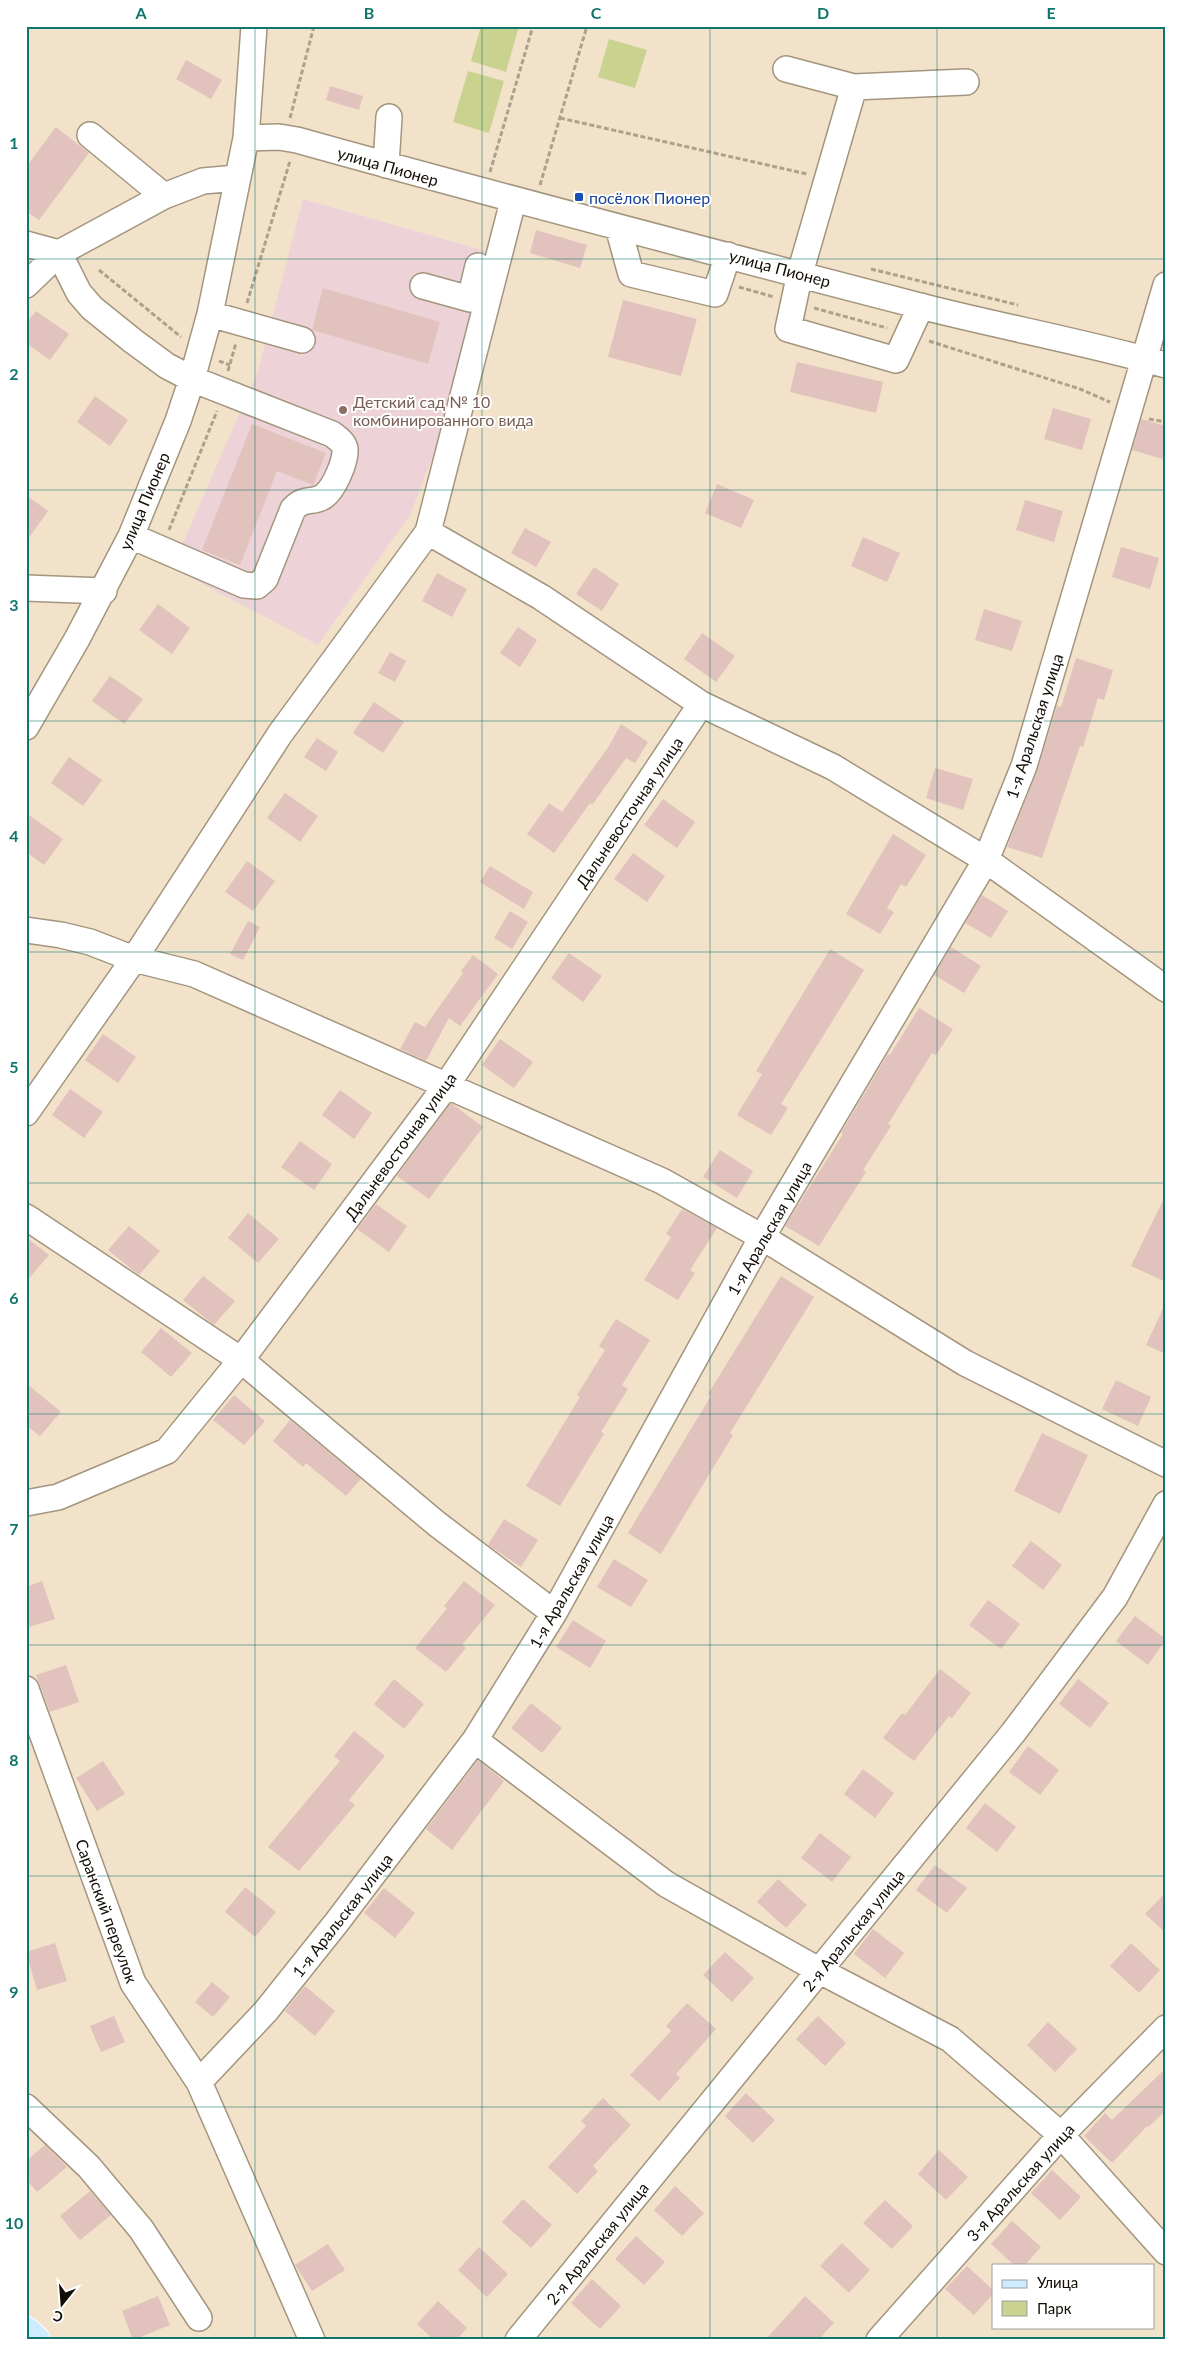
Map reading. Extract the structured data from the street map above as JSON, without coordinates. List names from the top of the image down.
{
  "streets": {
    "street": [
      "улица Пионер",
      "1-я Аральская улица",
      "Дальневосточная улица",
      "Саранский переулок",
      "2-я Аральская улица",
      "3-я Аральская улица"
    ]
  },
  "crossings": [
    ["улица Пионер", "1-я Аральская улица"],
    ["1-я Аральская улица", "Саранский переулок"]
  ],
  "places": {
    "transit": ["посёлок Пионер"],
    "other": ["Детский сад № 10 комбинированного вида"]
  },
  "legend": ["Улица", "Парк"],
  "north": "bottom",
  "grid": {
    "columns": [
      "A",
      "B",
      "C",
      "D",
      "E"
    ],
    "rows": [
      "1",
      "2",
      "3",
      "4",
      "5",
      "6",
      "7",
      "8",
      "9",
      "10"
    ]
  }
}
